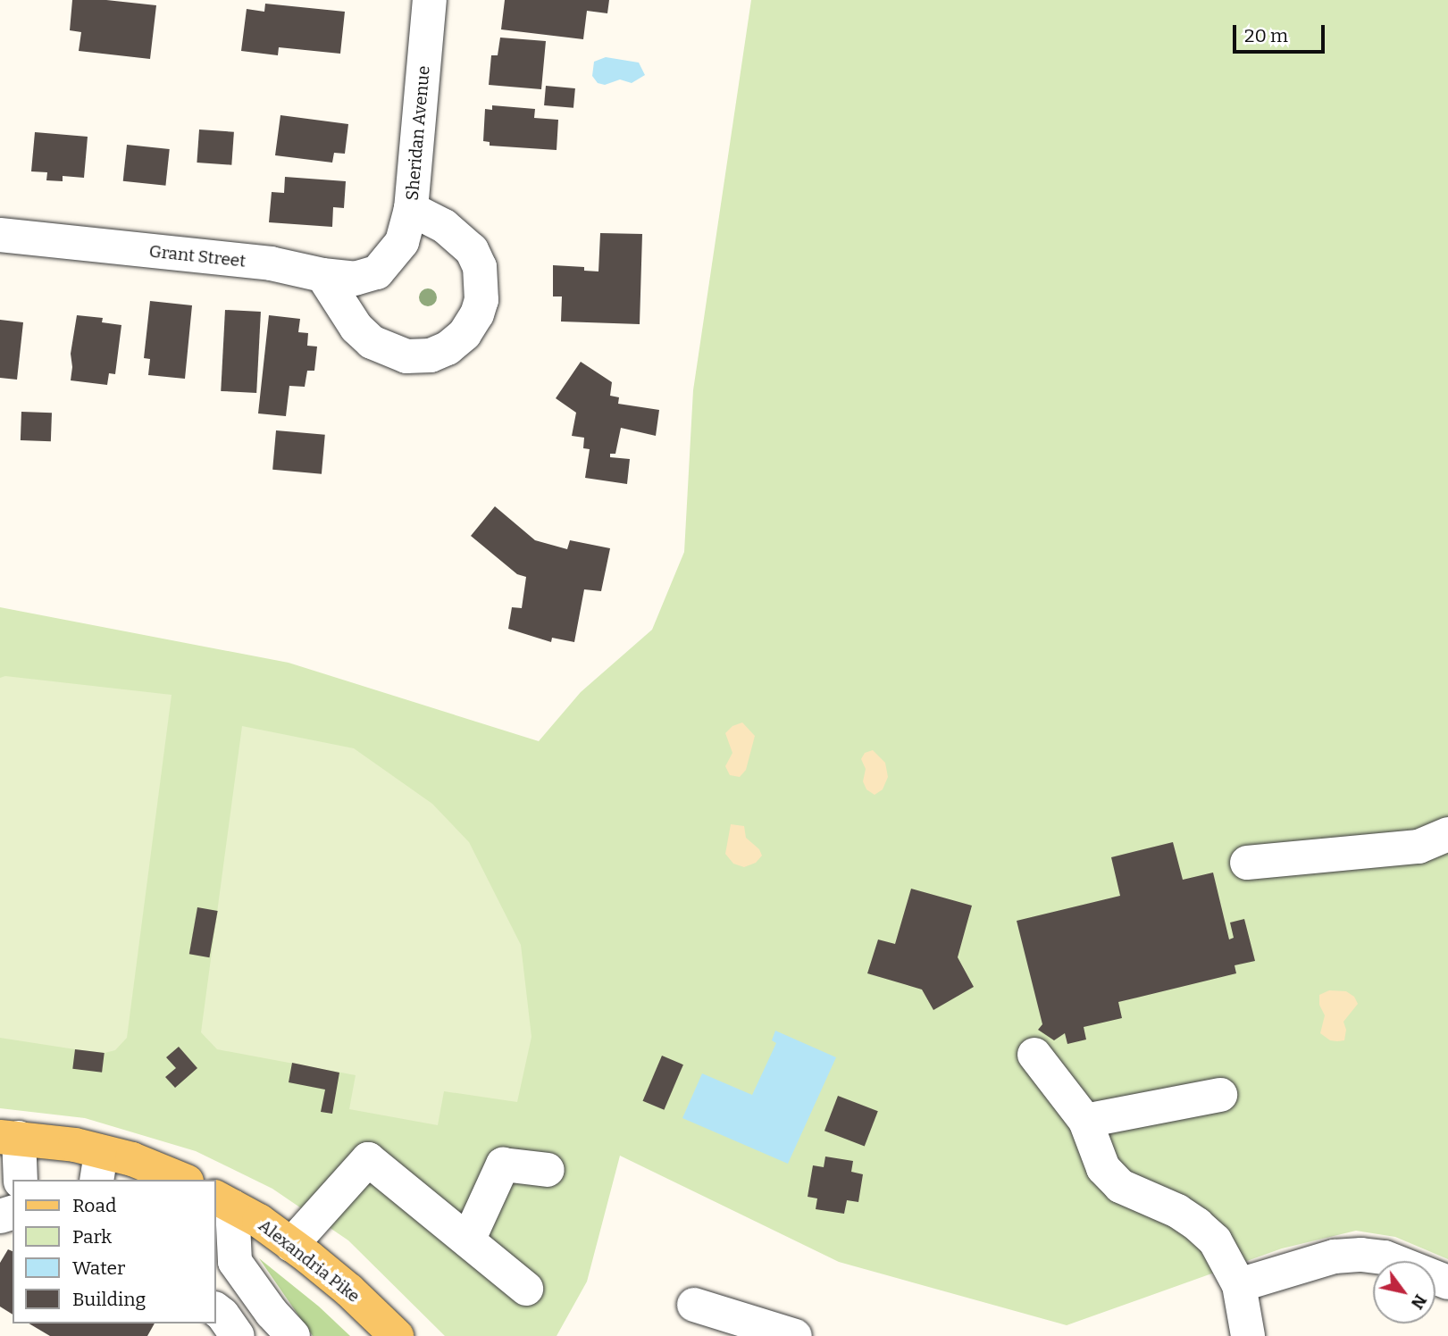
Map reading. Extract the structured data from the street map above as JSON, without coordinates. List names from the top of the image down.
{
  "streets": {
    "main road": ["Alexandria Pike"],
    "street": ["Sheridan Avenue", "Grant Street"]
  },
  "crossings": [
    ["Sheridan Avenue", "Grant Street"]
  ],
  "legend": [
    "Road",
    "Park",
    "Water",
    "Building"
  ],
  "scale_bar": "20 m",
  "north": "bottom right"
}
